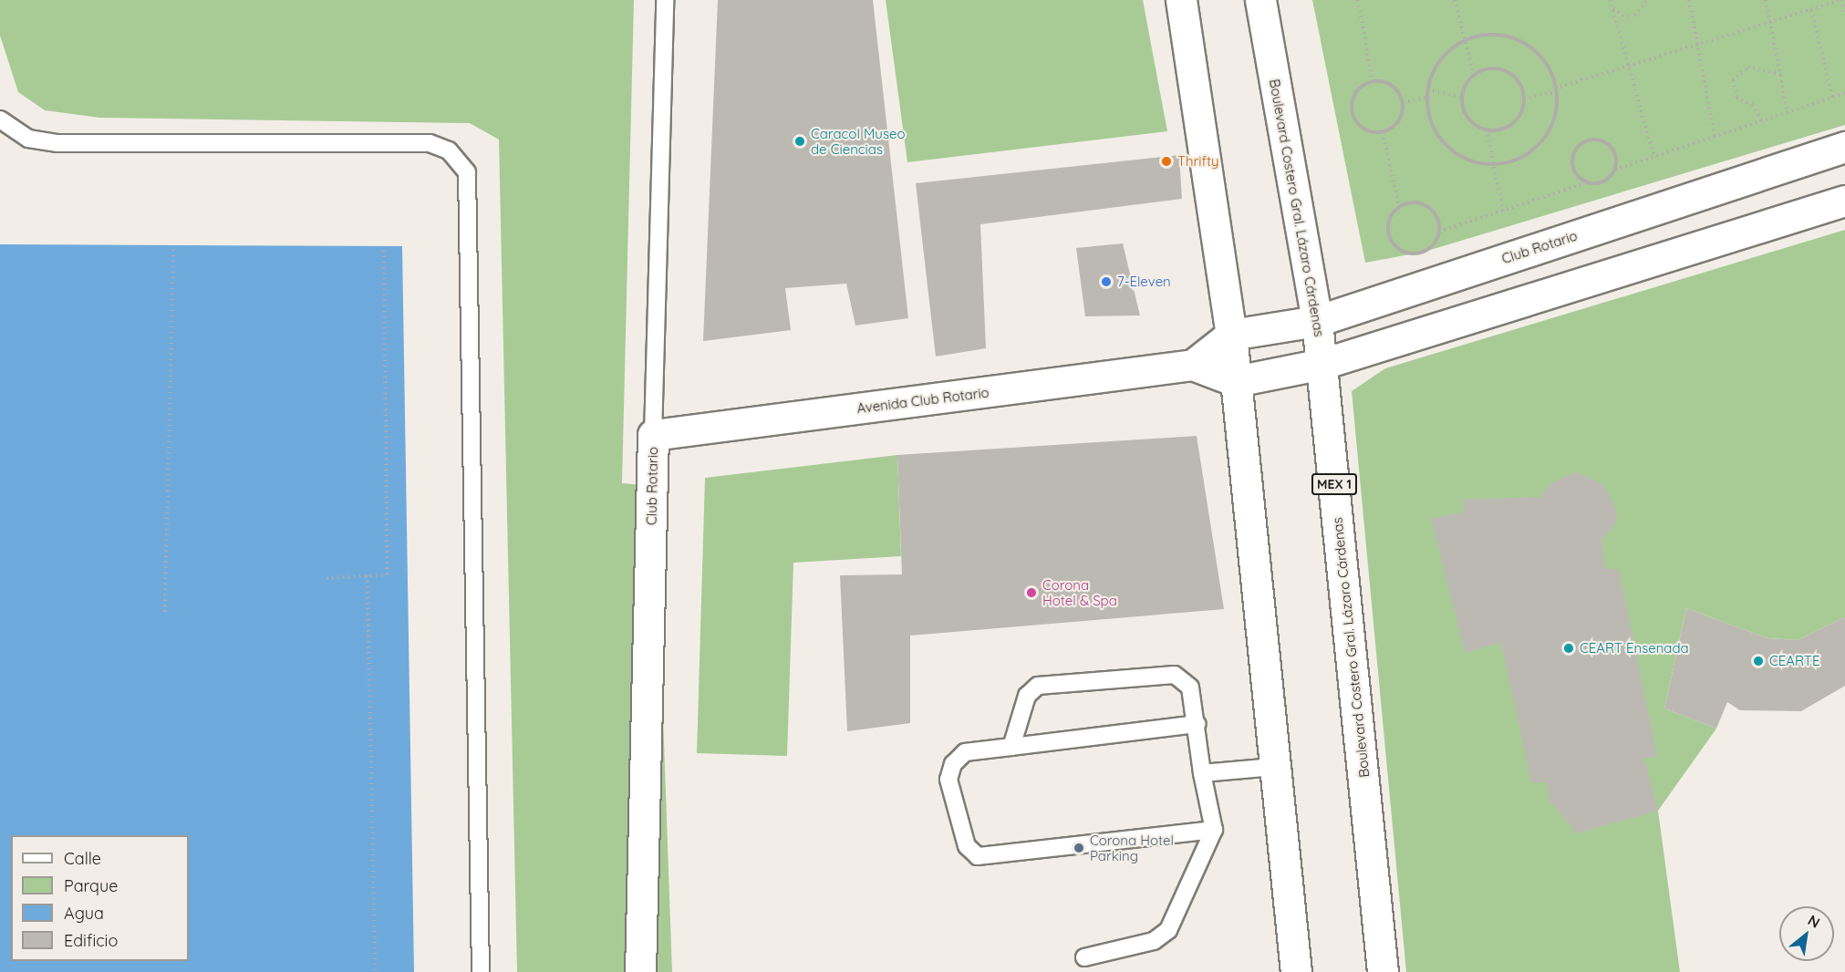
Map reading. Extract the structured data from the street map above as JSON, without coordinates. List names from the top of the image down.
{
  "streets": {
    "main road": [
      "Boulevard Costero Gral. Lázaro Cárdenas",
      "Club Rotario",
      "Avenida Club Rotario",
      "MEX 1"
    ]
  },
  "crossings": [
    ["Boulevard Costero Gral. Lázaro Cárdenas", "Club Rotario"],
    ["Club Rotario", "Avenida Club Rotario"]
  ],
  "places": [
    "Caracol Museo de Ciencias",
    "Thrifty",
    "7-Eleven",
    "Corona Hotel & Spa",
    "CEART Ensenada",
    "CEARTE",
    "Corona Hotel Parking"
  ],
  "legend": [
    "Calle",
    "Parque",
    "Agua",
    "Edificio"
  ],
  "north": "top right"
}
